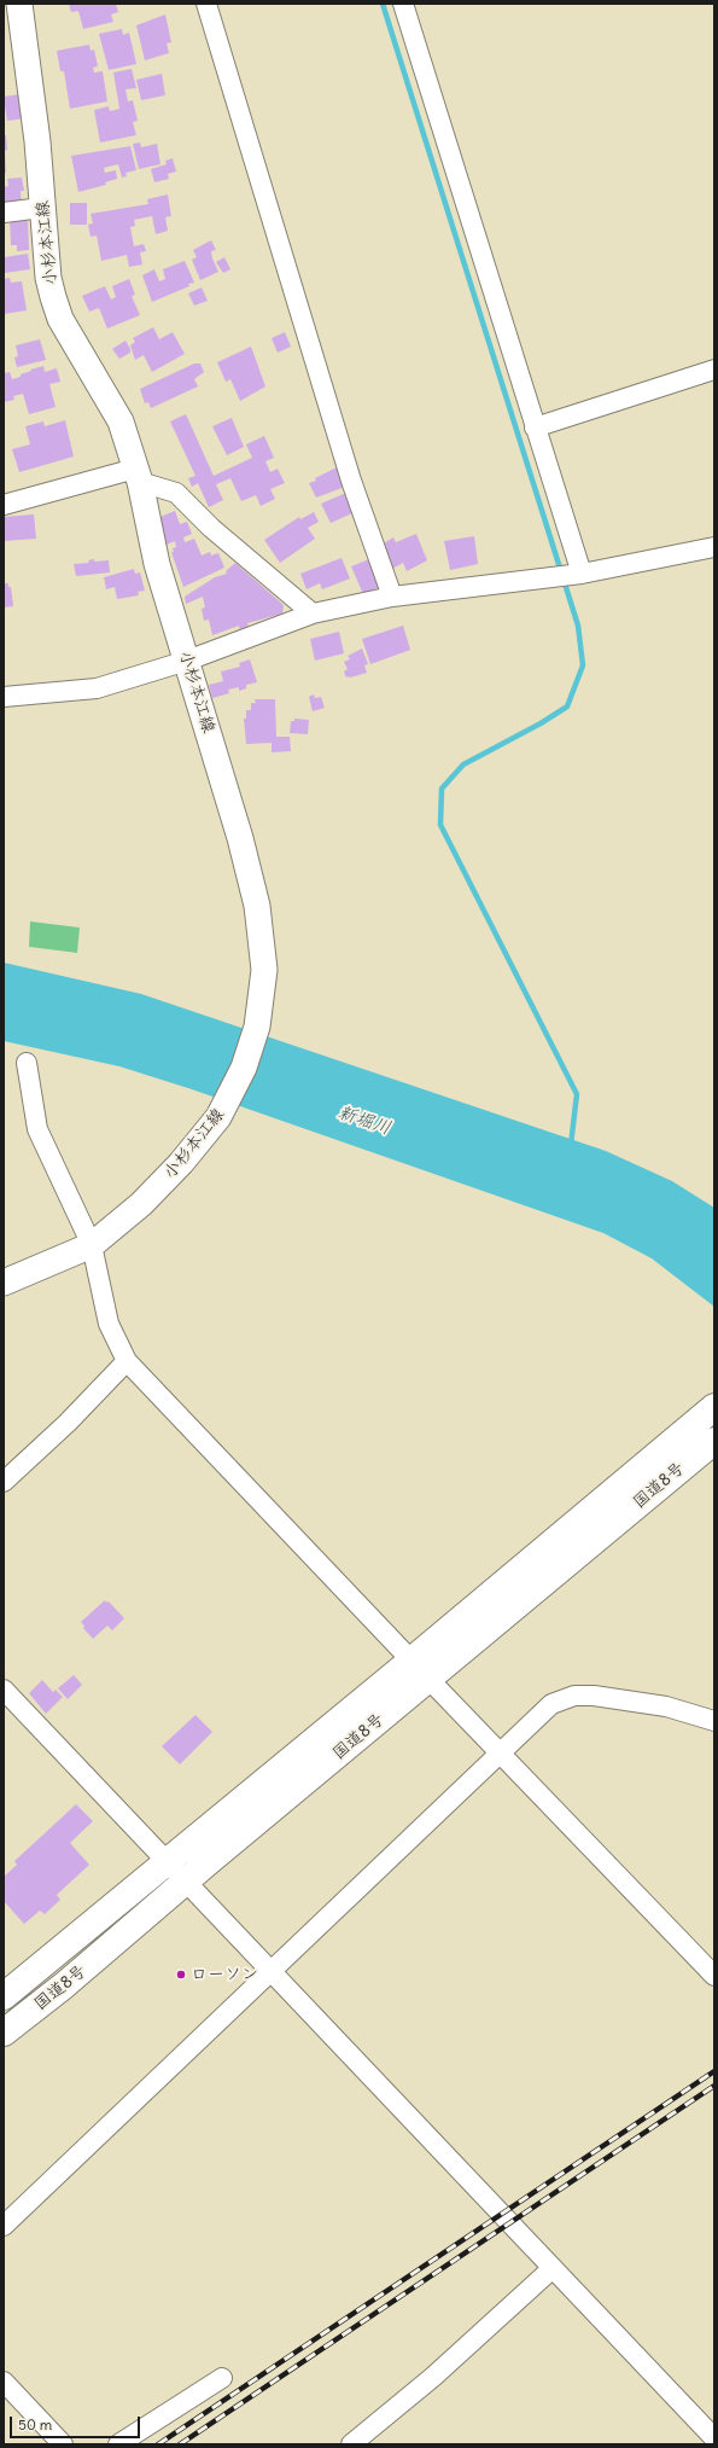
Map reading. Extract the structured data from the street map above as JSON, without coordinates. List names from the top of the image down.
{
  "streets": {
    "highway": ["国道8号"],
    "main road": ["小杉本江線"]
  },
  "water": ["新堀川"],
  "places": ["ローソン"],
  "scale_bar": "50 m"
}
